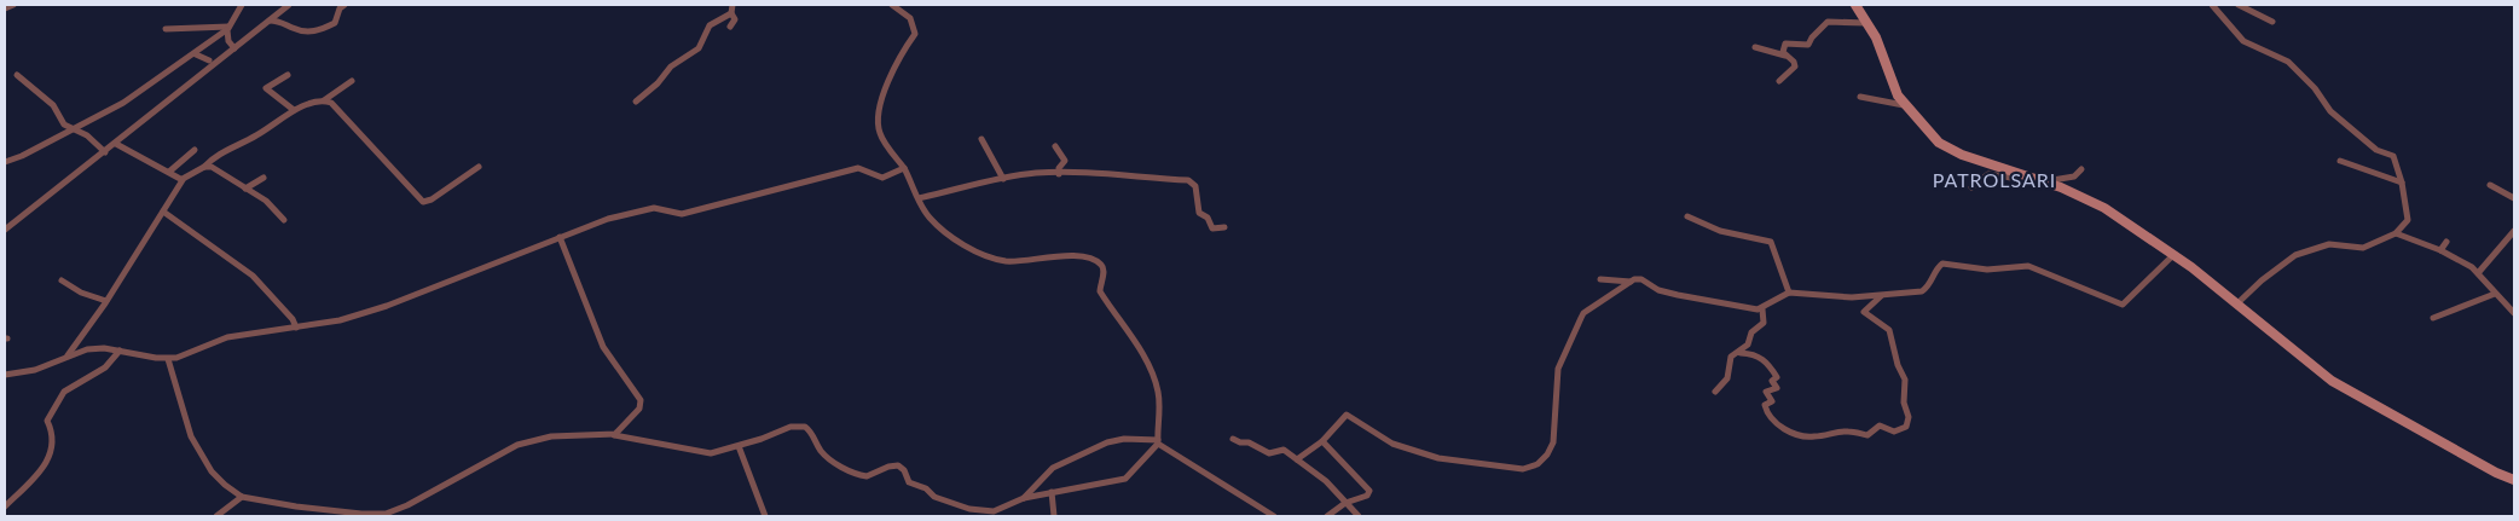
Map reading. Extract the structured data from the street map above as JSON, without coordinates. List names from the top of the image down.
{
  "districts": ["PATROLSARI"]
}
